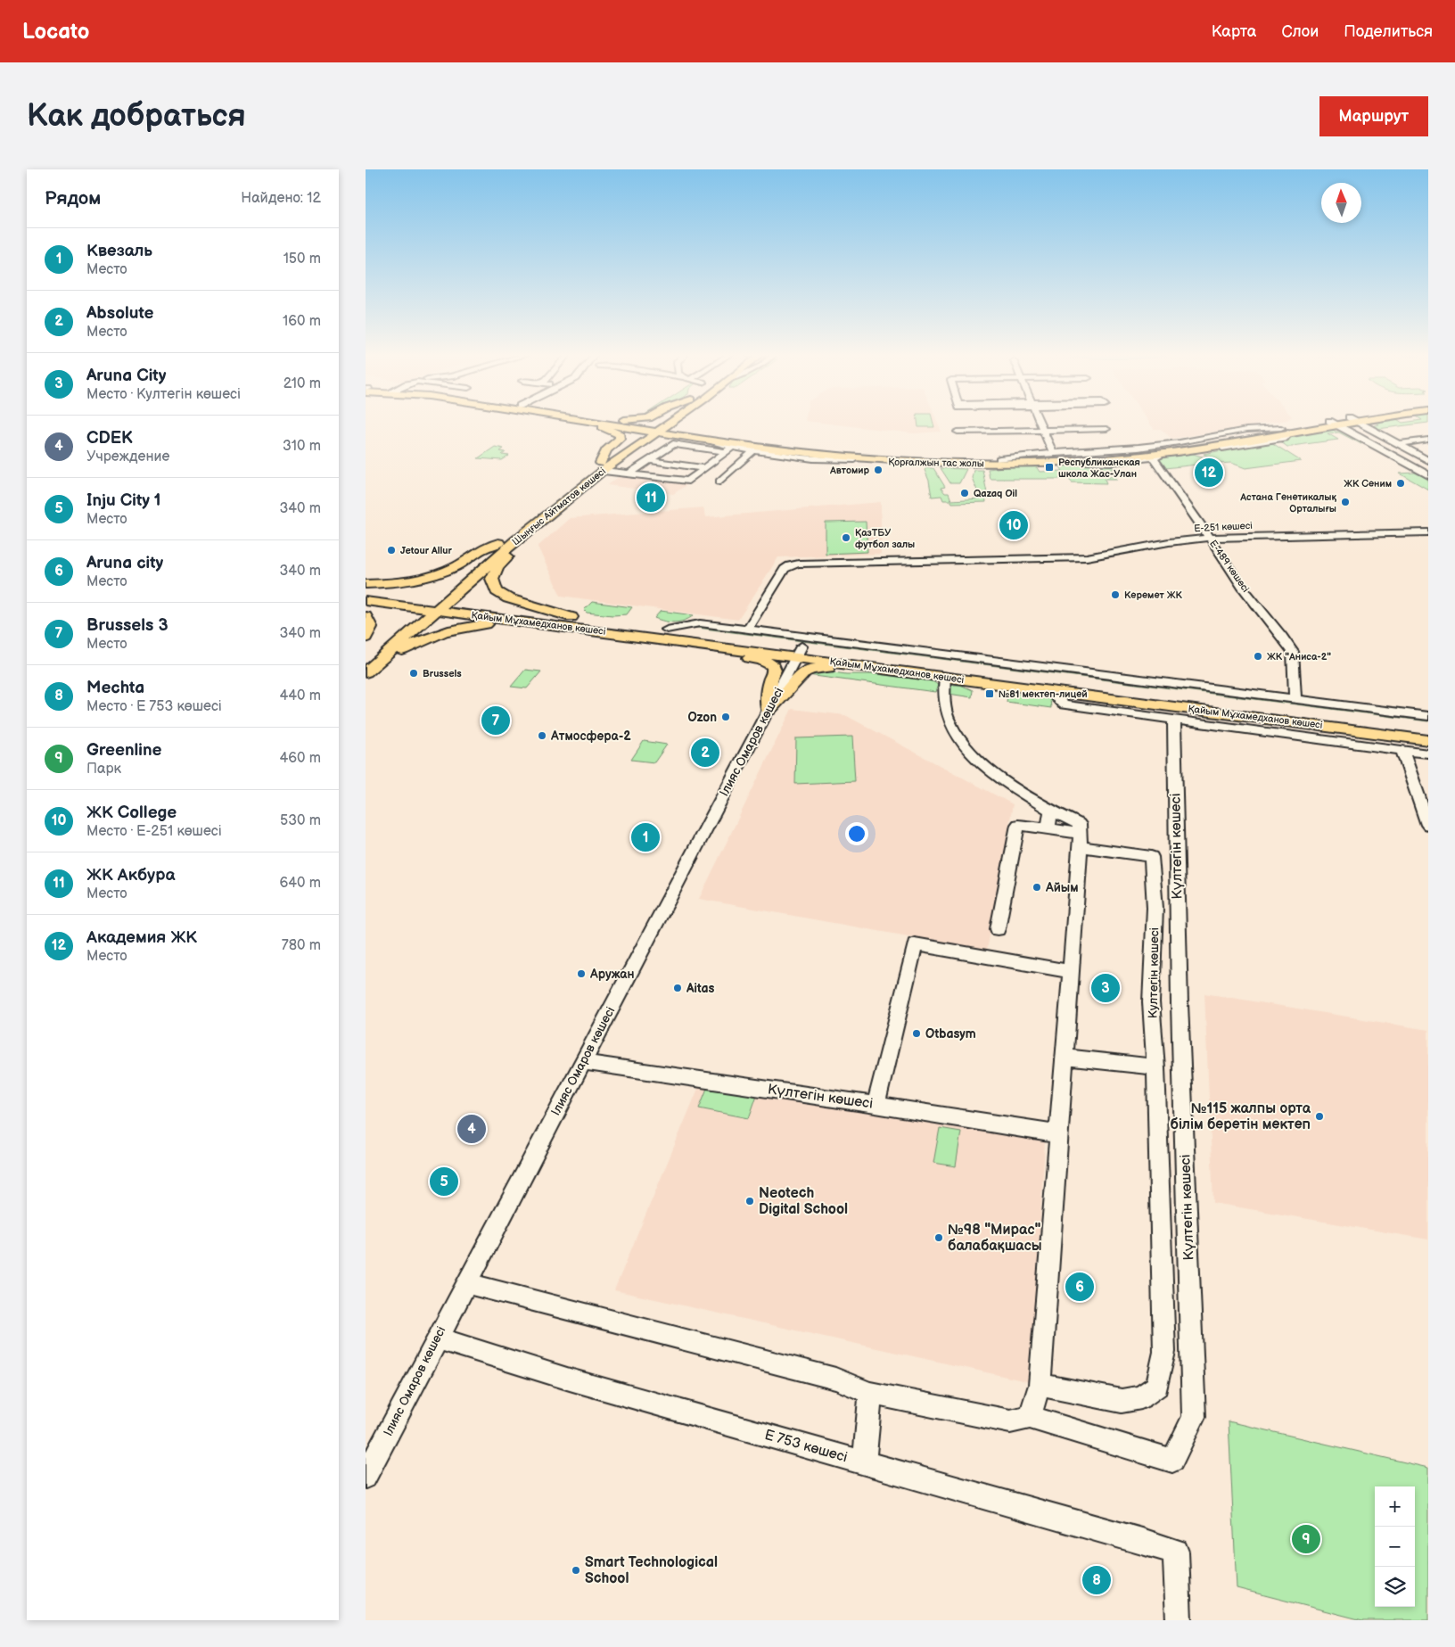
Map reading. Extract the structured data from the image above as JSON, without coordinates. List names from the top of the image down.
{
  "streets": {
    "main road": ["Қорғалжын тас жолы", "Шыңғыс Айтматов көшесі", "Қайым Мұхамедханов көшесі"],
    "street": [
      "Е-251 көшесі",
      "Е-489 көшесі",
      "Ілияс Омаров көшесі",
      "Күлтегін көшесі",
      "Култегін көшесі",
      "Е 753 көшесі"
    ]
  },
  "crossings": [
    ["Қорғалжын тас жолы", "Шыңғыс Айтматов көшесі"],
    ["Шыңғыс Айтматов көшесі", "Қайым Мұхамедханов көшесі"],
    ["Е-251 көшесі", "Е-489 көшесі"],
    ["Қайым Мұхамедханов көшесі", "Ілияс Омаров көшесі"],
    ["Ілияс Омаров көшесі", "Күлтегін көшесі"],
    ["Ілияс Омаров көшесі", "Е 753 көшесі"]
  ],
  "places": {
    "transit": ["Республиканская школа Жас-Улан", "№81 мектеп-лицей"],
    "other": [
      "Автомир",
      "ЖК Сеним",
      "Qazaq Oil",
      "Астана Генетикалық Орталығы",
      "ҚазТБУ футбол залы",
      "Jetour Allur",
      "Керемет ЖК",
      "ЖК \"Аниса-2\"",
      "Brussels",
      "Ozon",
      "Атмосфера-2",
      "Айым",
      "Аружан",
      "Aitas",
      "Otbasym",
      "№115 жалпы орта білім беретін мектеп",
      "Neotech Digital School",
      "№98 \"Мирас\" балабақшасы",
      "Smart Technological School"
    ]
  },
  "north": "top",
  "page": {
    "header": "Locato",
    "nav": ["Карта", "Слои", "Поделиться"],
    "buttons": "Маршрут",
    "title": "Как добраться",
    "heading": ["Рядом", "Найдено: 12"],
    "list": [
      {
        "mark": "1",
        "name": "Квезаль",
        "note": "Место",
        "value": "150 m"
      },
      {
        "mark": "2",
        "name": "Absolute",
        "note": "Место",
        "value": "160 m"
      },
      {
        "mark": "3",
        "name": "Aruna City",
        "note": "Место · Култегін көшесі",
        "value": "210 m"
      },
      {
        "mark": "4",
        "name": "CDEK",
        "note": "Учреждение",
        "value": "310 m"
      },
      {
        "mark": "5",
        "name": "Inju City 1",
        "note": "Место",
        "value": "340 m"
      },
      {
        "mark": "6",
        "name": "Aruna city",
        "note": "Место",
        "value": "340 m"
      },
      {
        "mark": "7",
        "name": "Brussels 3",
        "note": "Место",
        "value": "340 m"
      },
      {
        "mark": "8",
        "name": "Mechta",
        "note": "Место · Е 753 көшесі",
        "value": "440 m"
      },
      {
        "mark": "9",
        "name": "Greenline",
        "note": "Парк",
        "value": "460 m"
      },
      {
        "mark": "10",
        "name": "ЖК College",
        "note": "Место · Е-251 көшесі",
        "value": "530 m"
      },
      {
        "mark": "11",
        "name": "ЖК Акбура",
        "note": "Место",
        "value": "640 m"
      },
      {
        "mark": "12",
        "name": "Академия ЖК",
        "note": "Место",
        "value": "780 m"
      }
    ],
    "pins": [
      "12",
      "11",
      "10",
      "7",
      "2",
      "1",
      "3",
      "4",
      "5",
      "6",
      "9",
      "8"
    ],
    "map_buttons": ["+", "−"]
  }
}
